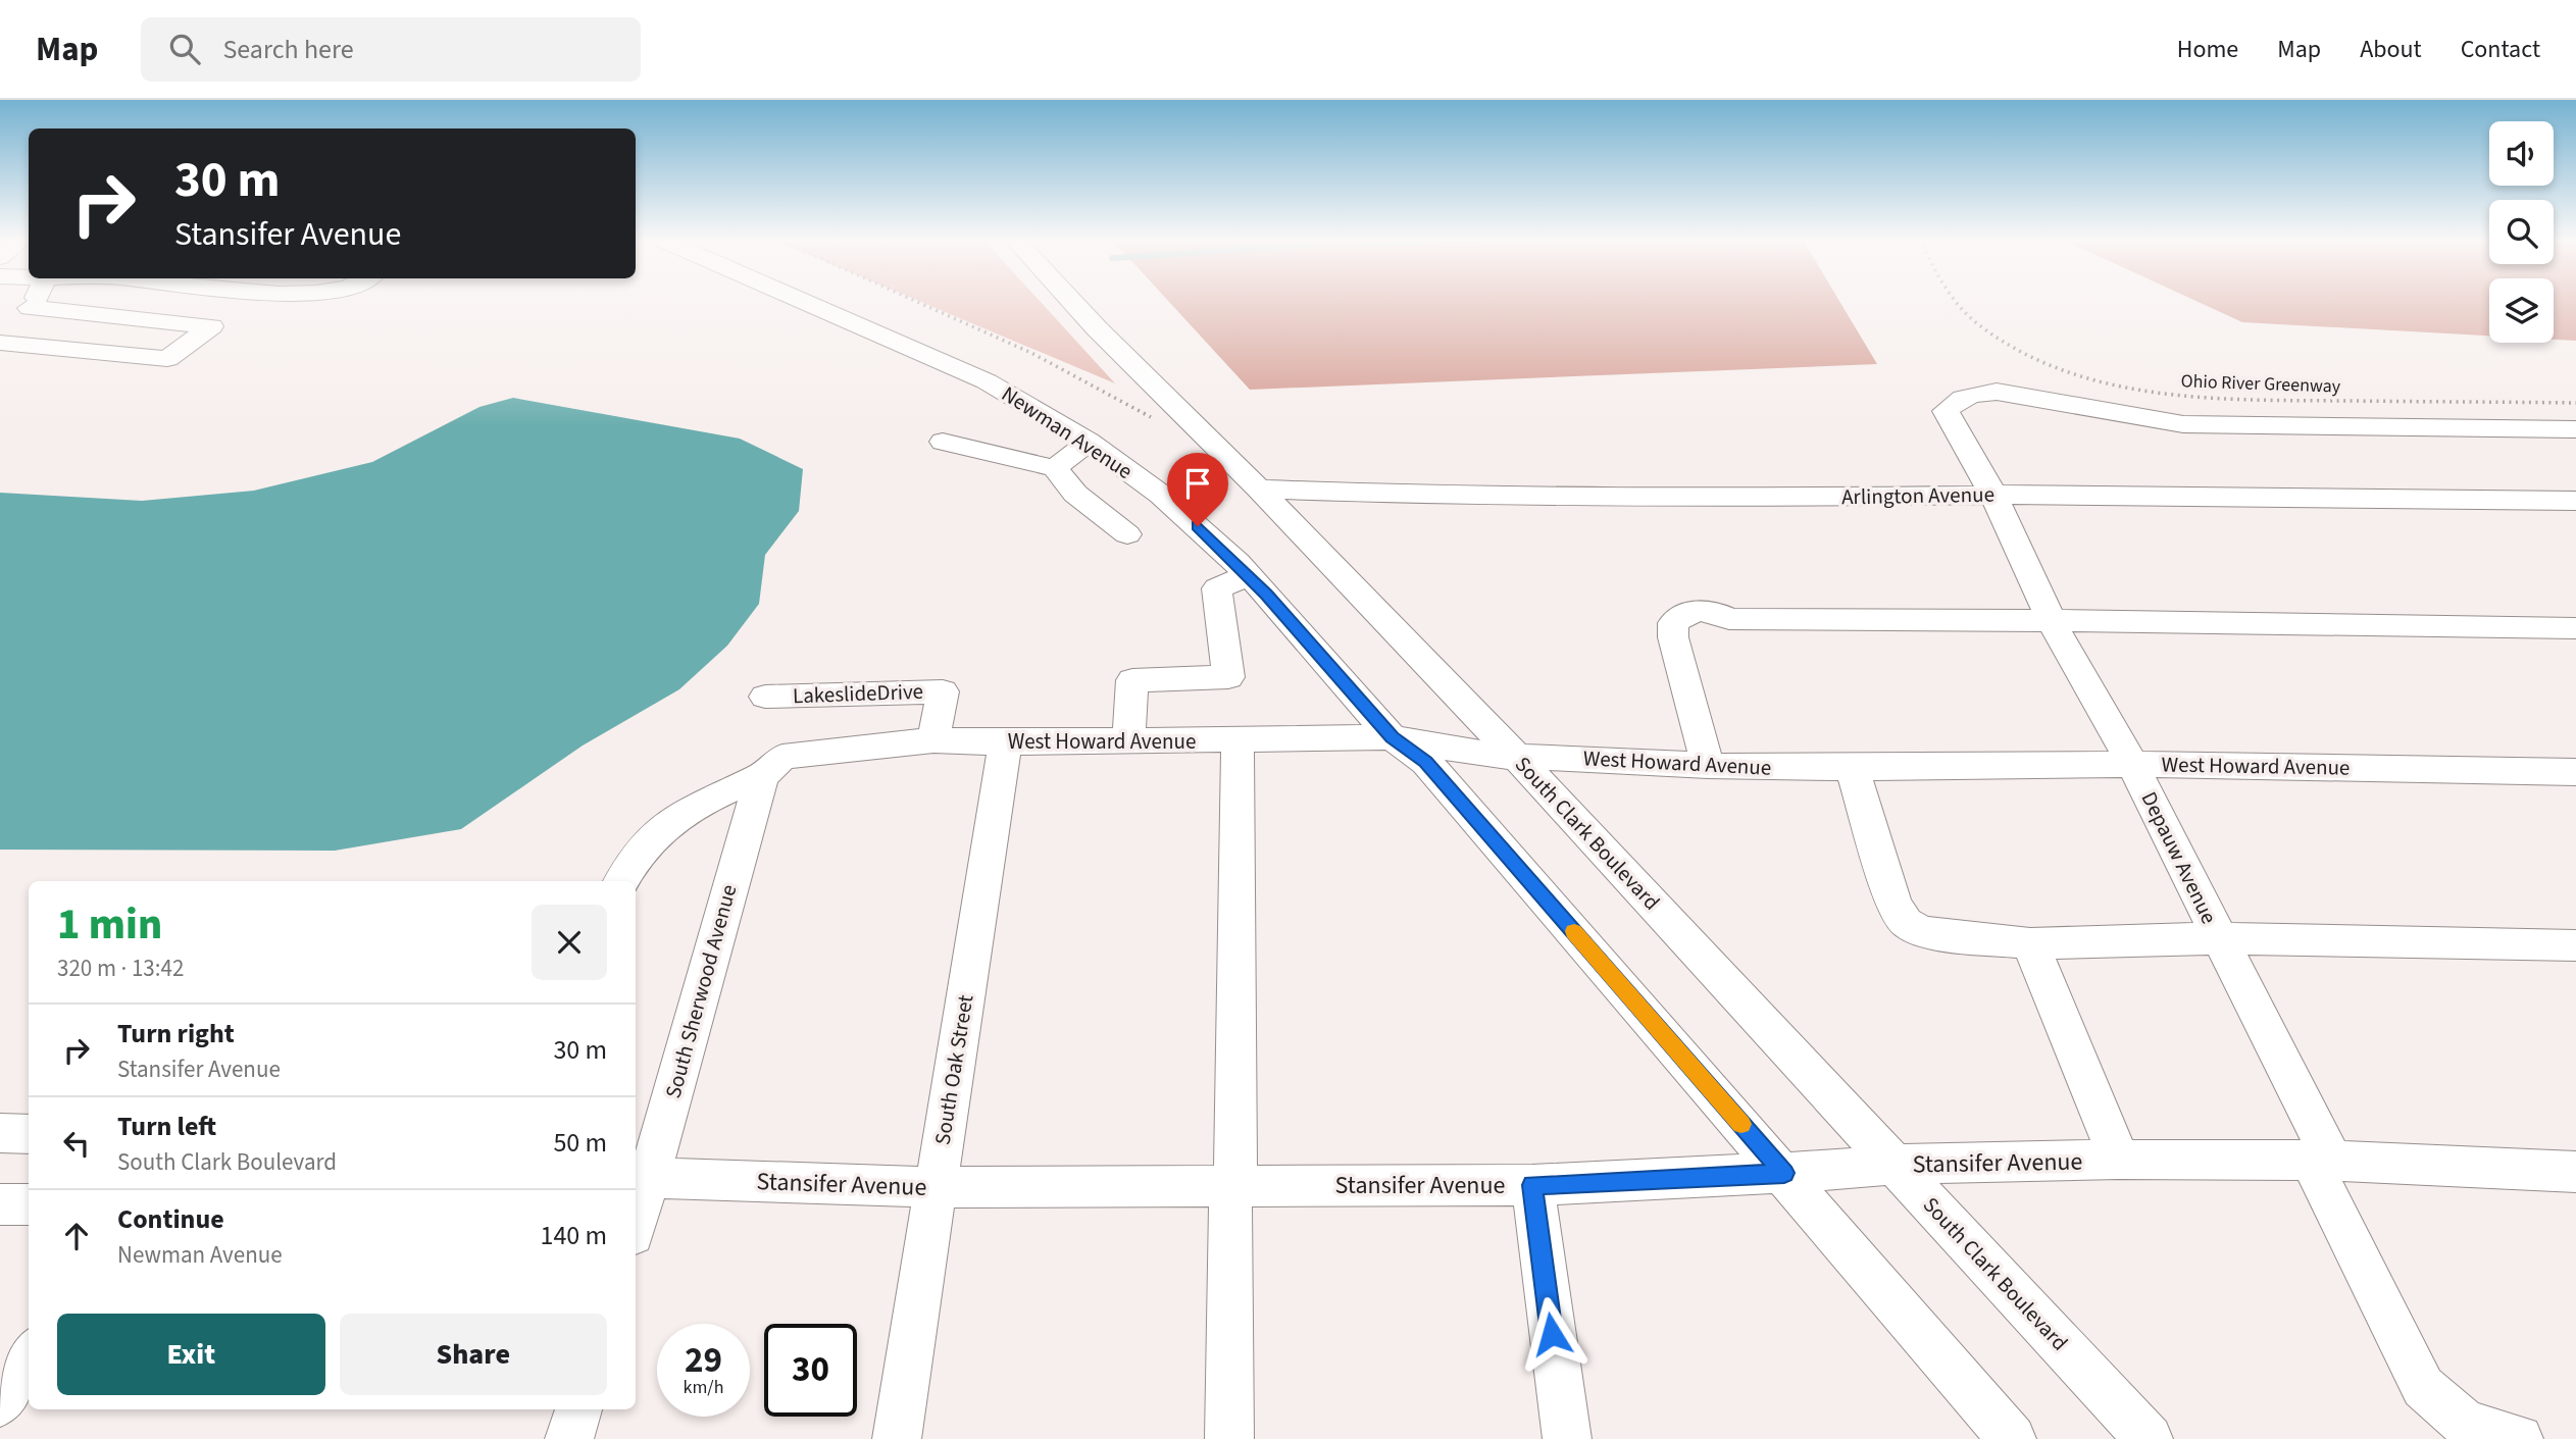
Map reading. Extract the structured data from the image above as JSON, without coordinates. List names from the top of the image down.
{
  "streets": {
    "street": [
      "Newman Avenue",
      "Arlington Avenue",
      "LakeslideDrive",
      "West Howard Avenue",
      "South Clark Boulevard",
      "Depauw Avenue",
      "South Sherwood Avenue",
      "South Oak Street",
      "Stansifer Avenue"
    ],
    "path": ["Ohio River Greenway"]
  },
  "crossings": [
    ["Newman Avenue", "West Howard Avenue"],
    ["Arlington Avenue", "South Clark Boulevard"],
    ["Arlington Avenue", "Depauw Avenue"],
    ["LakeslideDrive", "West Howard Avenue"],
    ["West Howard Avenue", "South Clark Boulevard"],
    ["West Howard Avenue", "Depauw Avenue"],
    ["West Howard Avenue", "South Sherwood Avenue"],
    ["West Howard Avenue", "South Oak Street"],
    ["South Clark Boulevard", "Stansifer Avenue"],
    ["Depauw Avenue", "Stansifer Avenue"],
    ["South Sherwood Avenue", "Stansifer Avenue"],
    ["South Oak Street", "Stansifer Avenue"]
  ],
  "page": {
    "header": "Map",
    "search": "Search here",
    "nav": [
      "Home",
      "Map",
      "About",
      "Contact"
    ],
    "turn": ["30 m", "Stansifer Avenue"],
    "heading": ["1 min", "320 m · 13:42"],
    "list": [
      {
        "name": "Turn right",
        "note": "Stansifer Avenue",
        "value": "30 m"
      },
      {
        "name": "Turn left",
        "note": "South Clark Boulevard",
        "value": "50 m"
      },
      {
        "name": "Continue",
        "note": "Newman Avenue",
        "value": "140 m"
      }
    ],
    "buttons": ["Exit", "Share"],
    "speed": "29 km/h",
    "limit": "30"
  }
}
